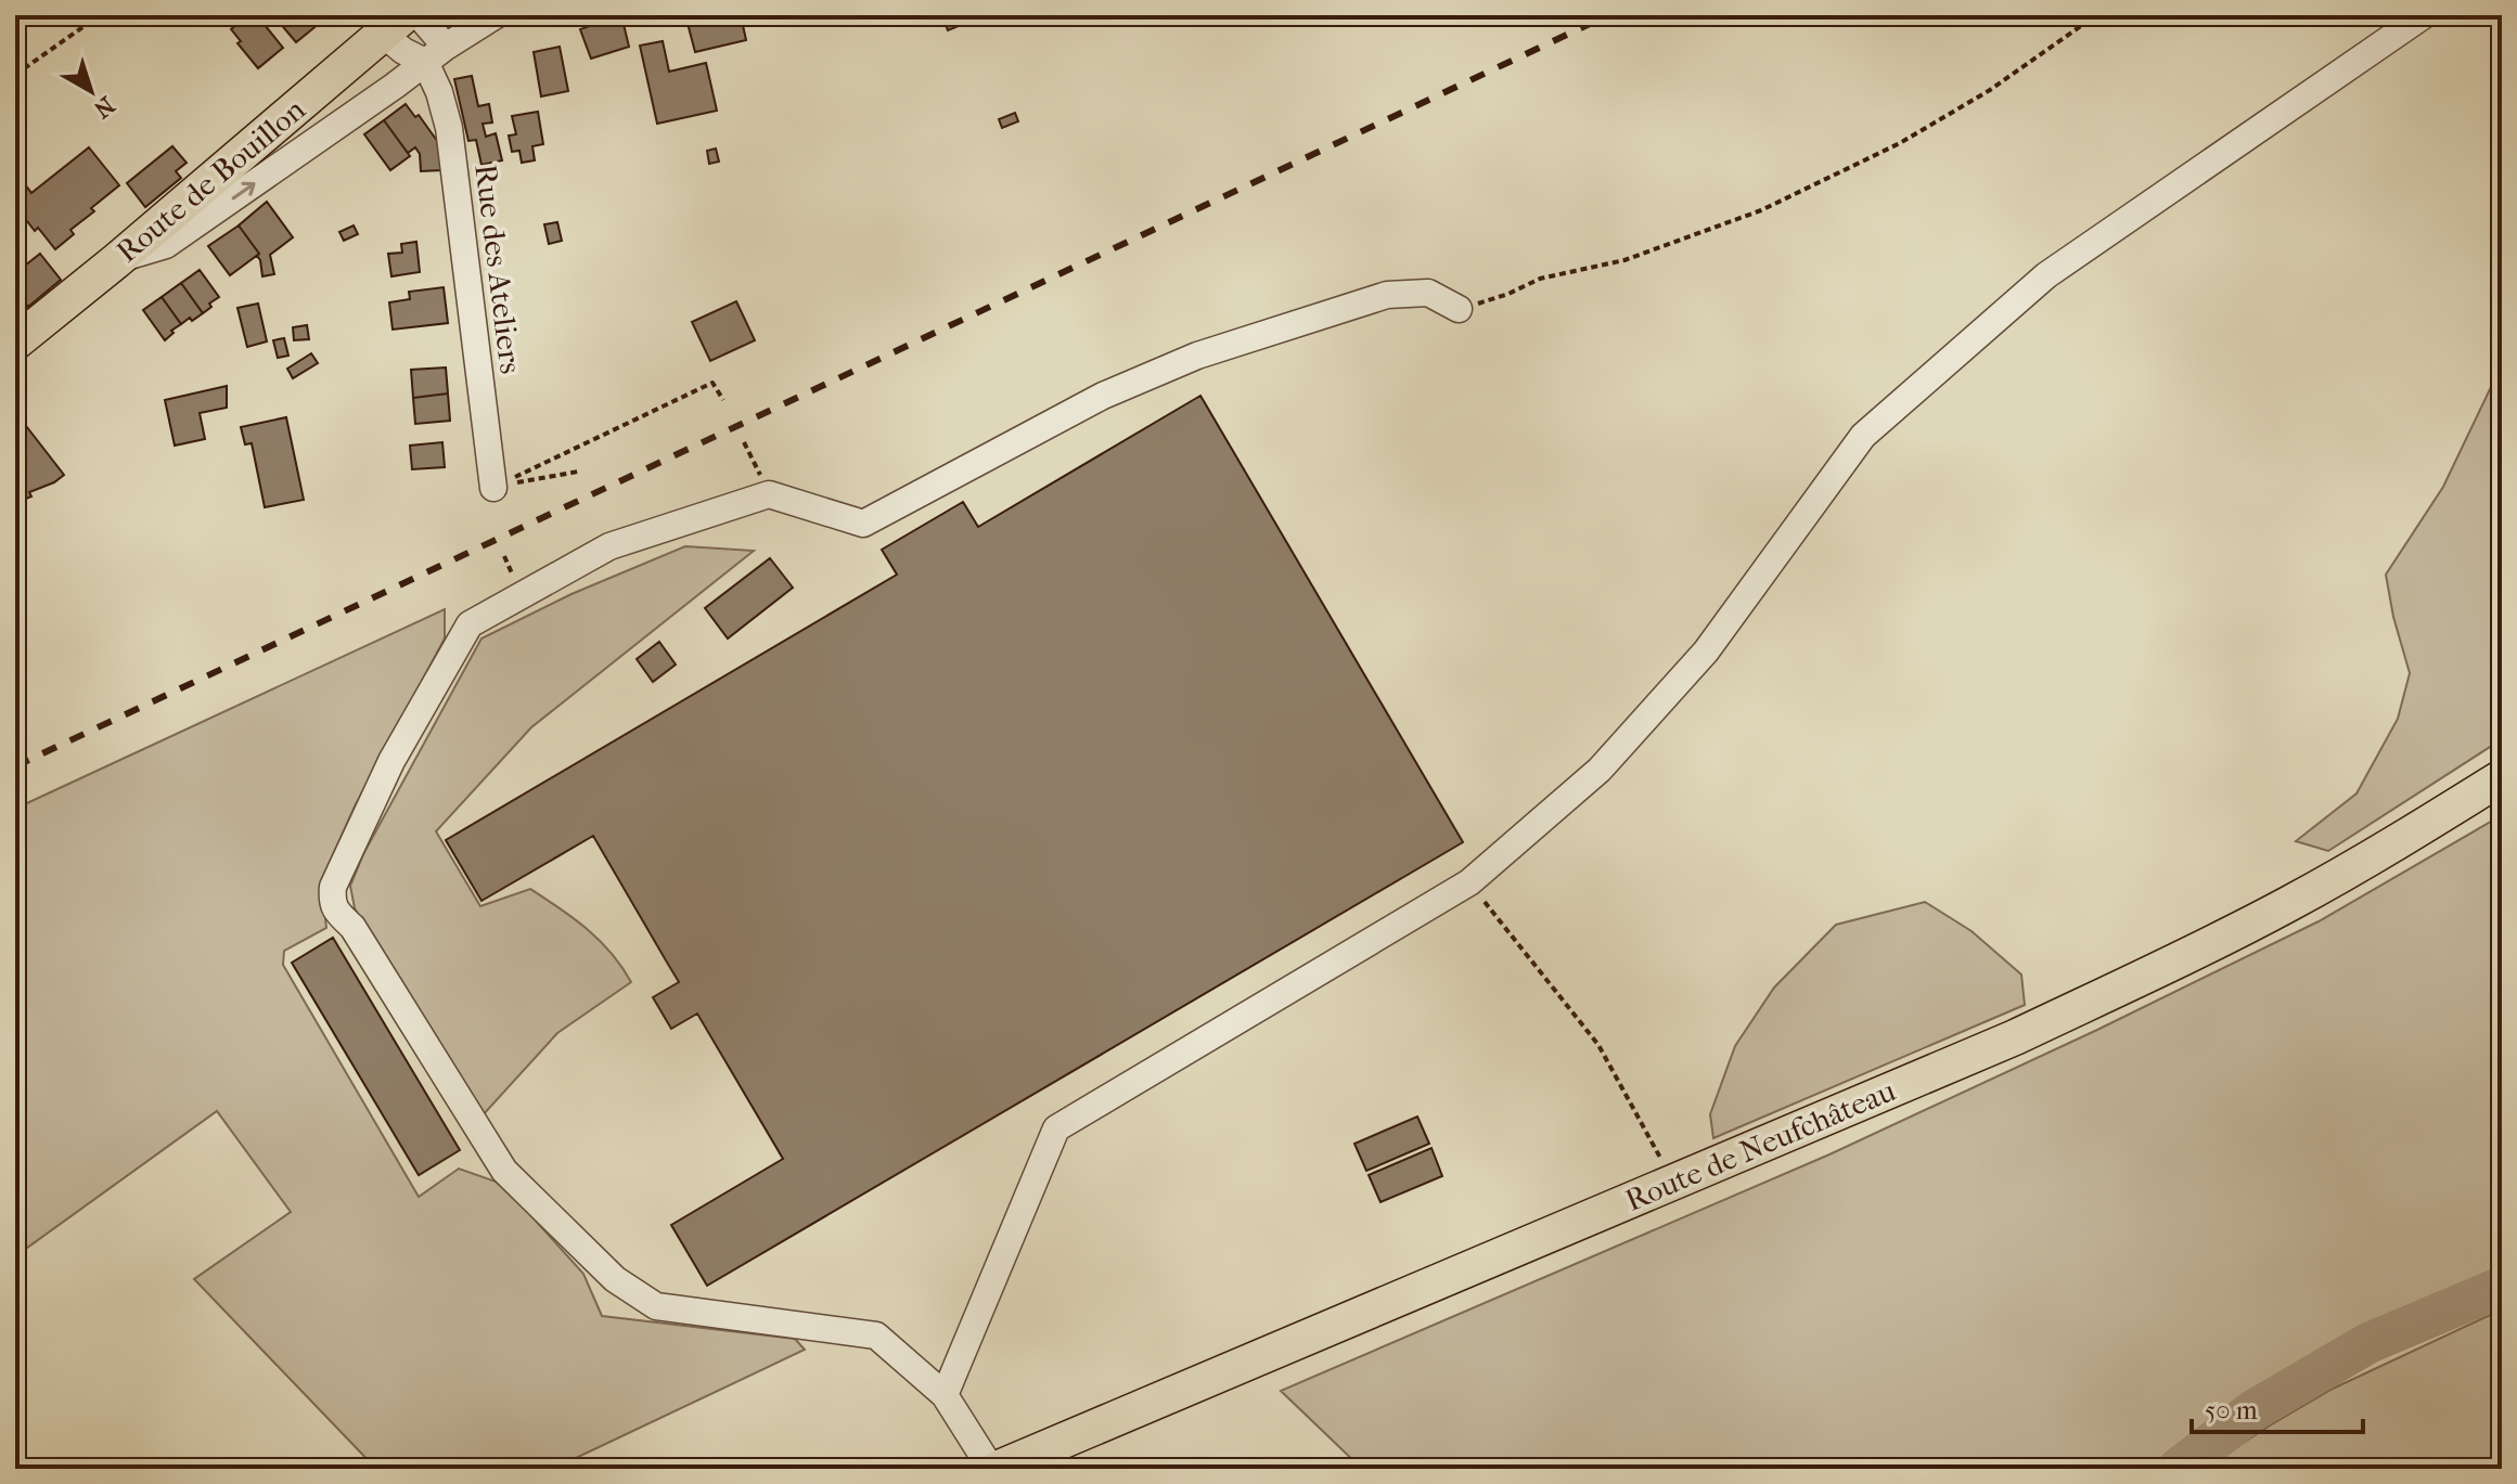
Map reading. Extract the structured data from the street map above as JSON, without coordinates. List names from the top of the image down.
{
  "streets": {
    "main road": ["Route de Bouillon", "Route de Neufchâteau"],
    "street": ["Rue des Ateliers"]
  },
  "scale_bar": "50 m",
  "north": "bottom right"
}
